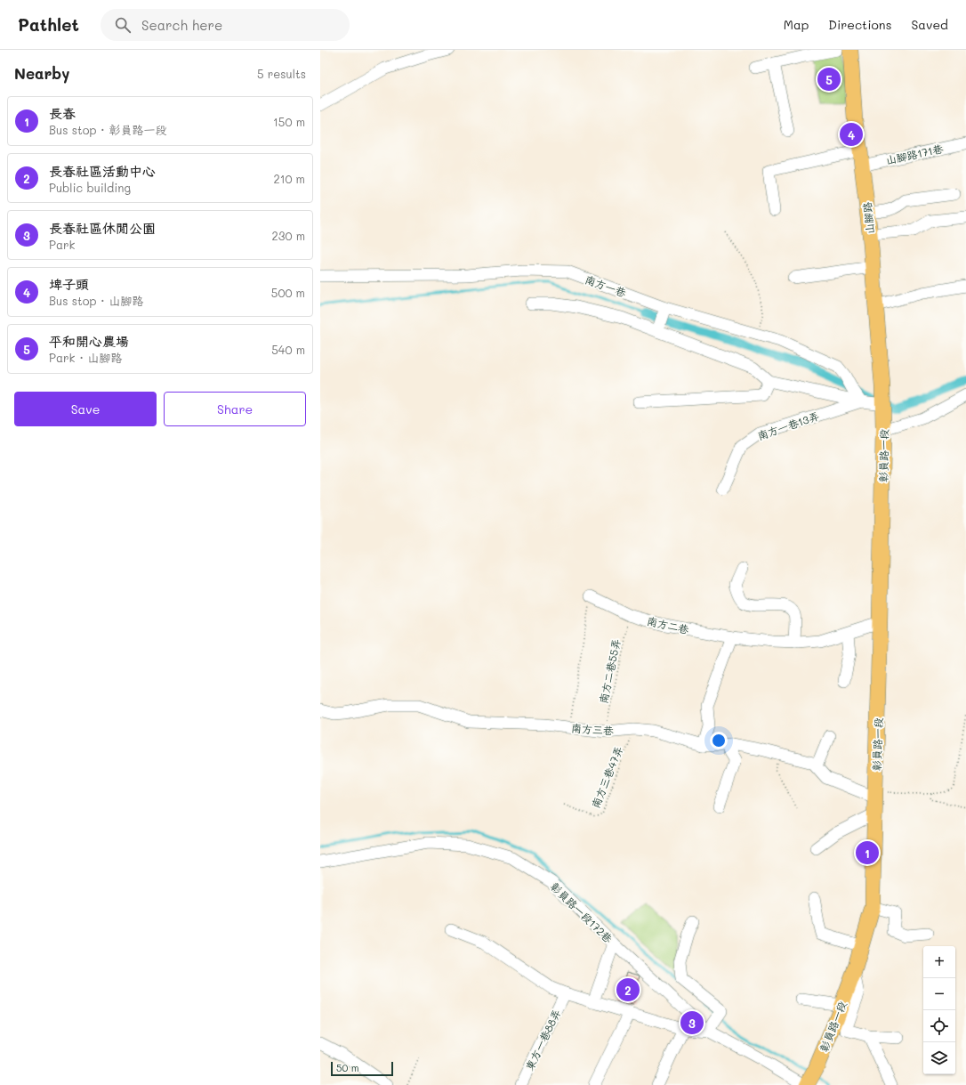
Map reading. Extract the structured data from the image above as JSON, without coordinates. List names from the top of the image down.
{
  "streets": {
    "main road": ["山腳路", "彰員路一段"],
    "street": [
      "山腳路171巷",
      "南方一巷",
      "南方一巷13弄",
      "南方二巷",
      "南方三巷",
      "彰員路一段172巷",
      "東方一巷88弄"
    ],
    "path": ["南方二巷55弄", "南方三巷47弄"]
  },
  "crossings": [
    ["山腳路171巷", "山腳路"],
    ["山腳路", "彰員路一段"],
    ["南方一巷", "南方一巷13弄"],
    ["彰員路一段", "南方二巷"],
    ["彰員路一段", "南方三巷"],
    ["彰員路一段", "彰員路一段172巷"],
    ["南方二巷", "南方二巷55弄"],
    ["南方二巷55弄", "南方三巷"],
    ["南方三巷", "南方三巷47弄"]
  ],
  "scale_bar": "50 m",
  "page": {
    "header": "Pathlet",
    "search": "Search here",
    "nav": ["Map", "Directions", "Saved"],
    "heading": ["Nearby", "5 results"],
    "pins": [
      "5",
      "4",
      "1",
      "2",
      "3"
    ],
    "list": [
      {
        "mark": "1",
        "name": "長春",
        "note": "Bus stop · 彰員路一段",
        "value": "150 m"
      },
      {
        "mark": "2",
        "name": "長春社區活動中心",
        "note": "Public building",
        "value": "210 m"
      },
      {
        "mark": "3",
        "name": "長春社區休閒公園",
        "note": "Park",
        "value": "230 m"
      },
      {
        "mark": "4",
        "name": "埤子頭",
        "note": "Bus stop · 山腳路",
        "value": "500 m"
      },
      {
        "mark": "5",
        "name": "平和開心農場",
        "note": "Park · 山腳路",
        "value": "540 m"
      }
    ],
    "buttons": ["Save", "Share"],
    "map_buttons": ["+", "−"],
    "scale": "50 m"
  }
}
